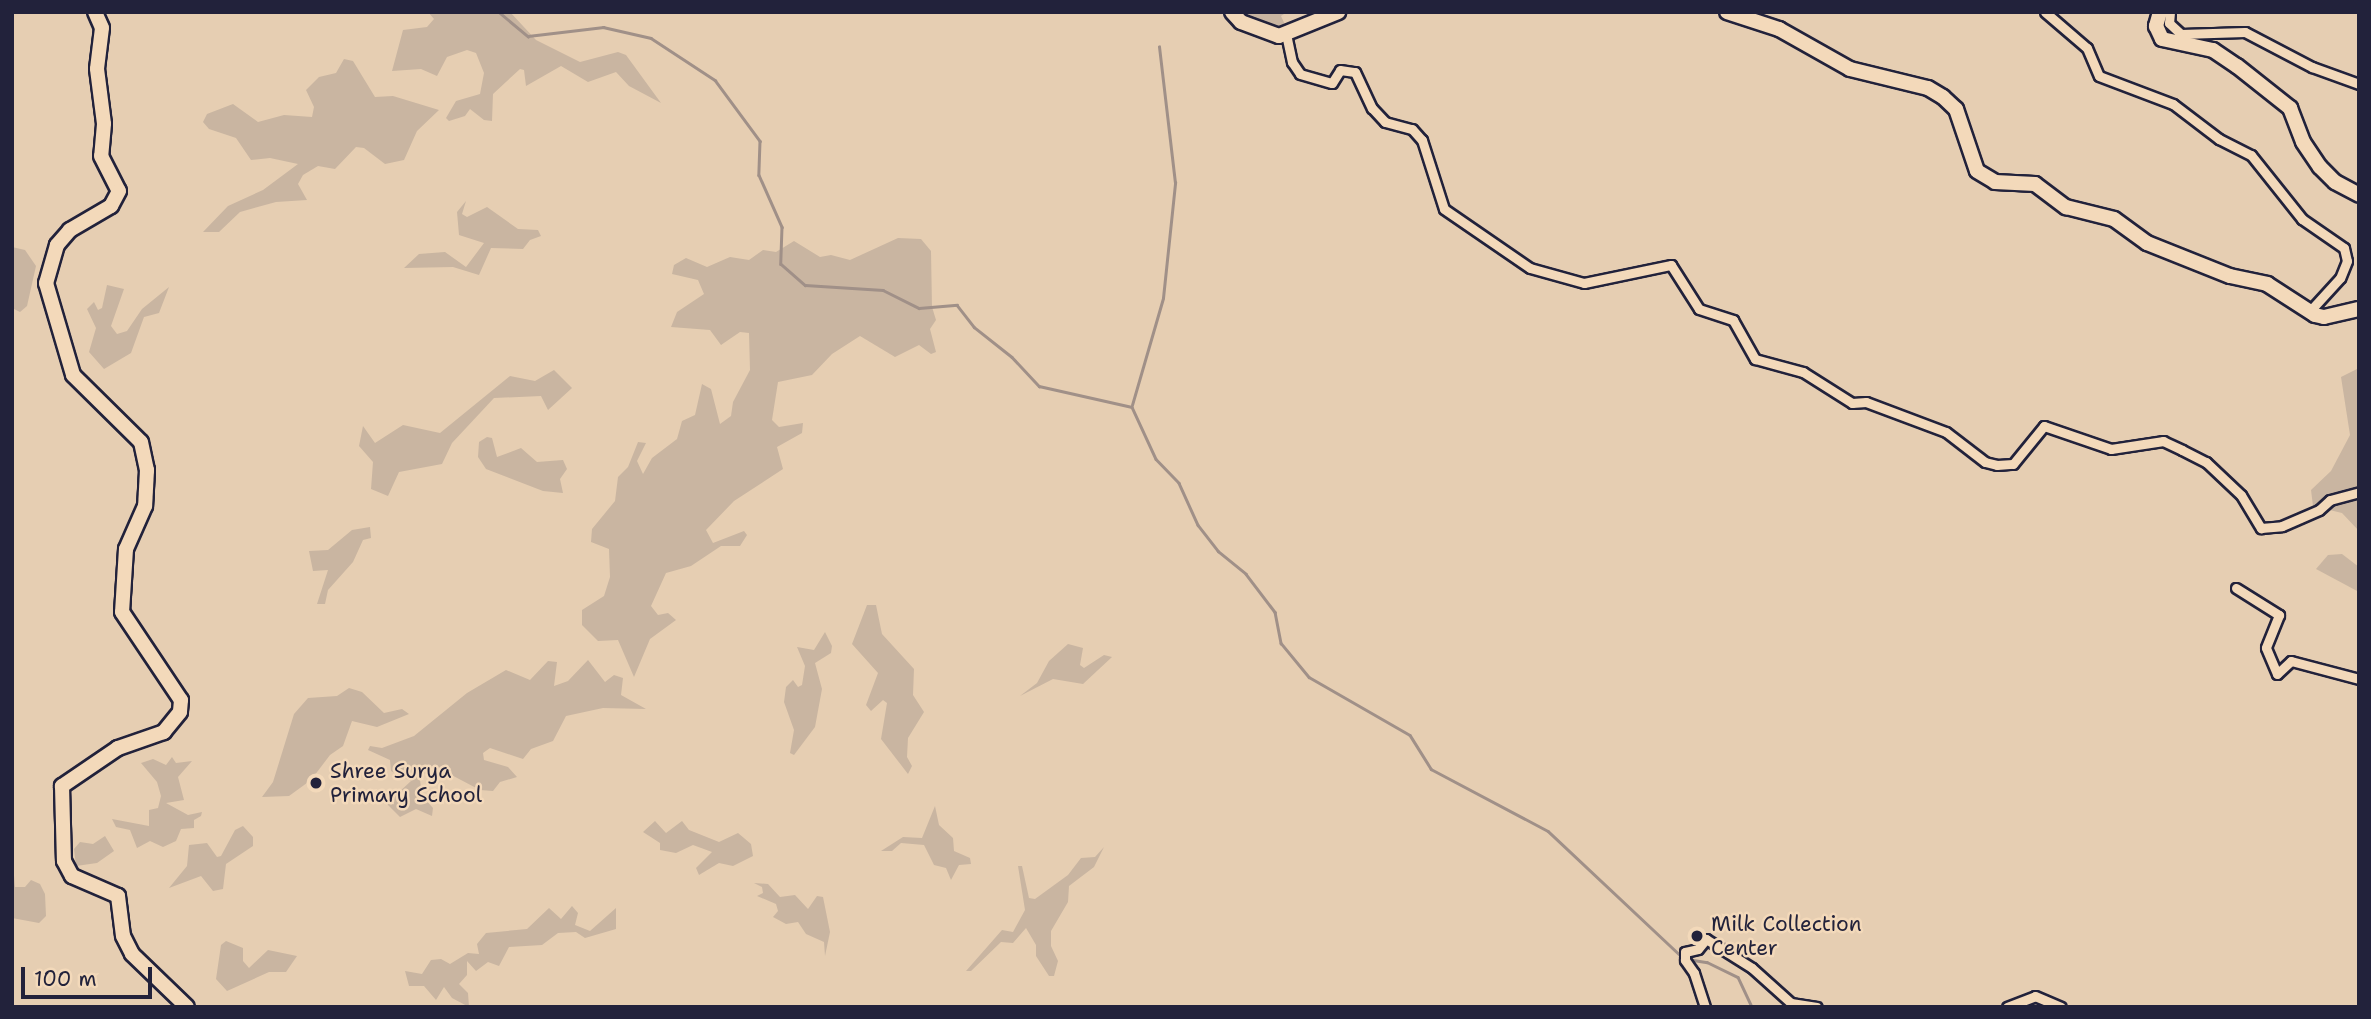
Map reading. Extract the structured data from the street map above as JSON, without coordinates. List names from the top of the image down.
{
  "places": ["Shree Surya Primary School", "Milk Collection Center"],
  "scale_bar": "100 m"
}
